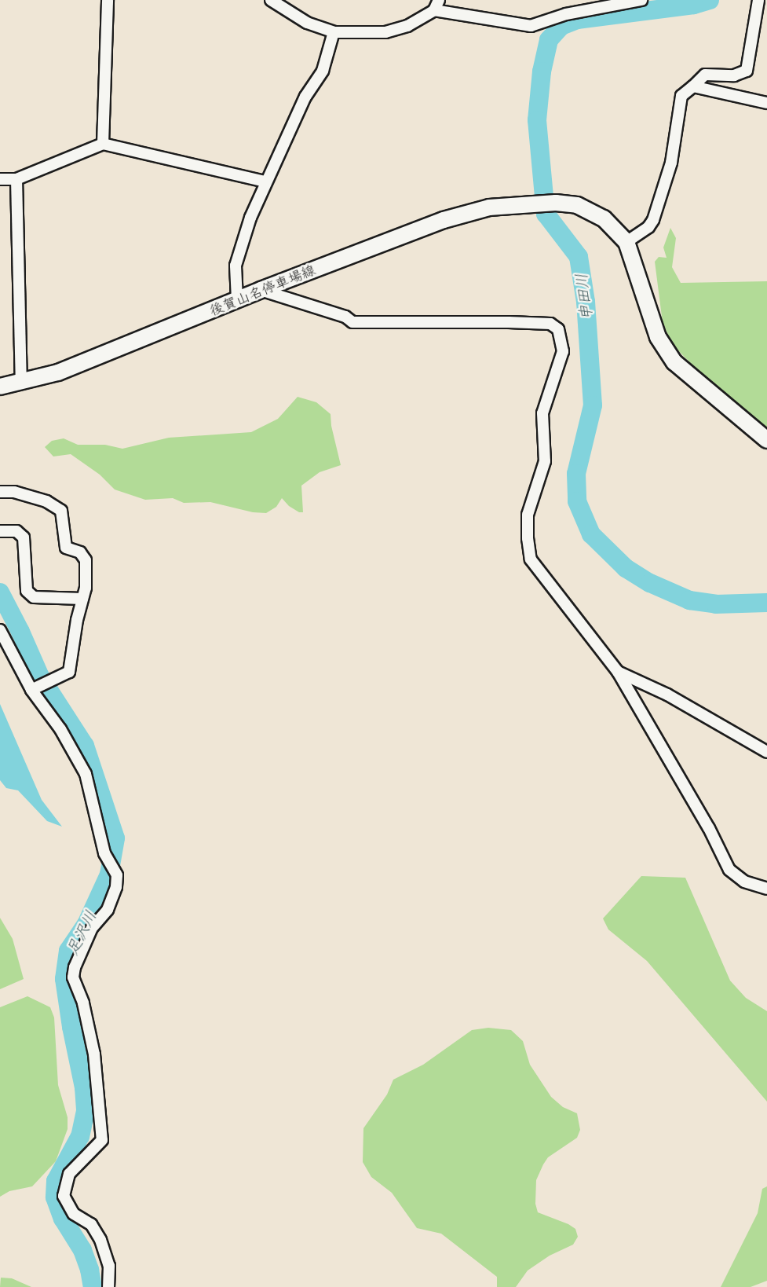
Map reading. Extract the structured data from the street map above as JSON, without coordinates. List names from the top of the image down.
{
  "streets": {
    "main road": ["後賀山名停車場線"]
  },
  "water": ["申田川", "足沢川"]
}
